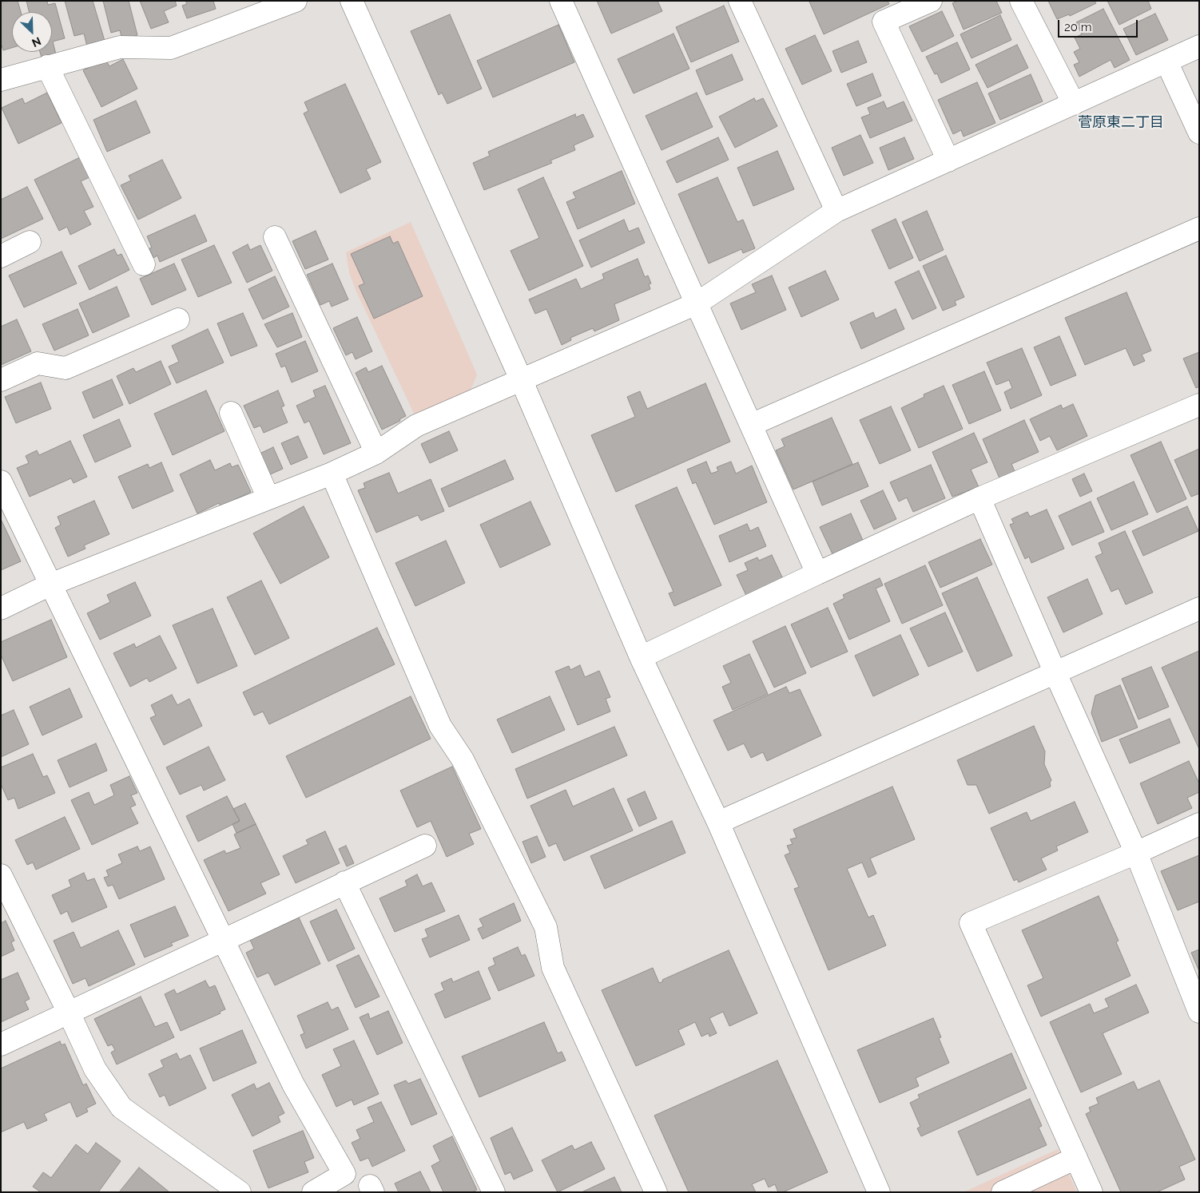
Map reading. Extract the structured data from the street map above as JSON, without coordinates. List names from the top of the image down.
{
  "districts": ["菅原東二丁目"],
  "scale_bar": "20 m",
  "north": "bottom right"
}
